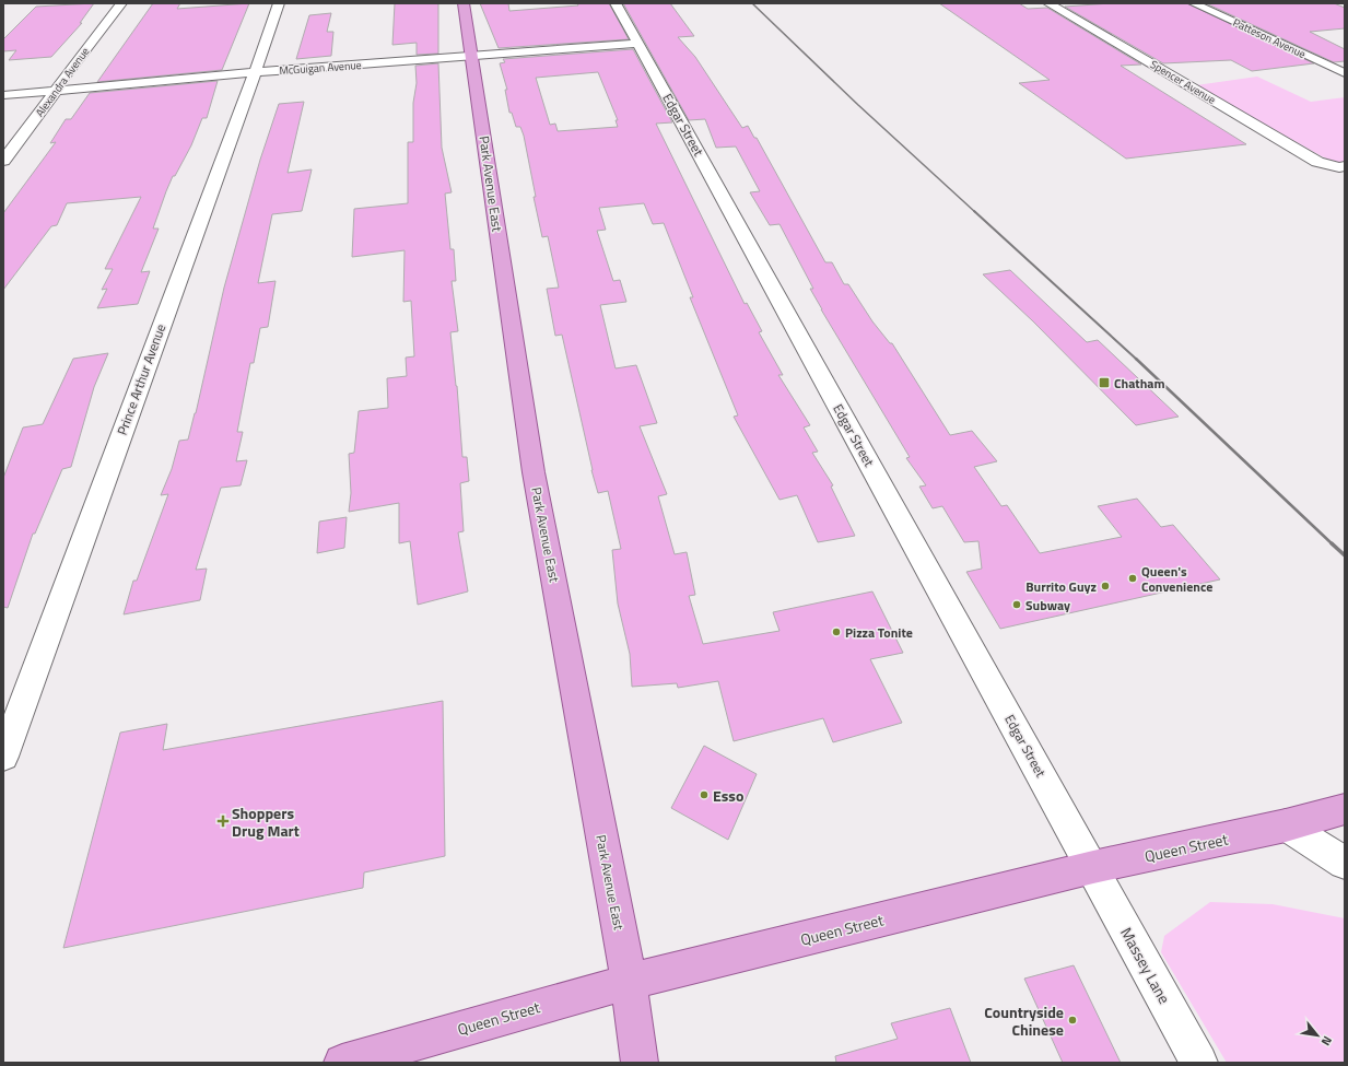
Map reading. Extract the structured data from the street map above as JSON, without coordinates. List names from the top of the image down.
{
  "streets": {
    "main road": ["Park Avenue East", "Queen Street"],
    "street": [
      "Patteson Avenue",
      "McGuigan Avenue",
      "Alexandra Avenue",
      "Spencer Avenue",
      "Edgar Street",
      "Prince Arthur Avenue",
      "Massey Lane"
    ]
  },
  "crossings": [
    ["McGuigan Avenue", "Alexandra Avenue"],
    ["McGuigan Avenue", "Edgar Street"],
    ["McGuigan Avenue", "Park Avenue East"],
    ["McGuigan Avenue", "Prince Arthur Avenue"],
    ["Edgar Street", "Queen Street"],
    ["Edgar Street", "Massey Lane"],
    ["Park Avenue East", "Queen Street"],
    ["Queen Street", "Massey Lane"]
  ],
  "places": {
    "transit": ["Chatham"],
    "other": [
      "Queen's Convenience",
      "Burrito Guyz",
      "Subway",
      "Pizza Tonite",
      "Esso",
      "Countryside Chinese"
    ],
    "health": ["Shoppers Drug Mart"]
  },
  "north": "bottom right"
}
